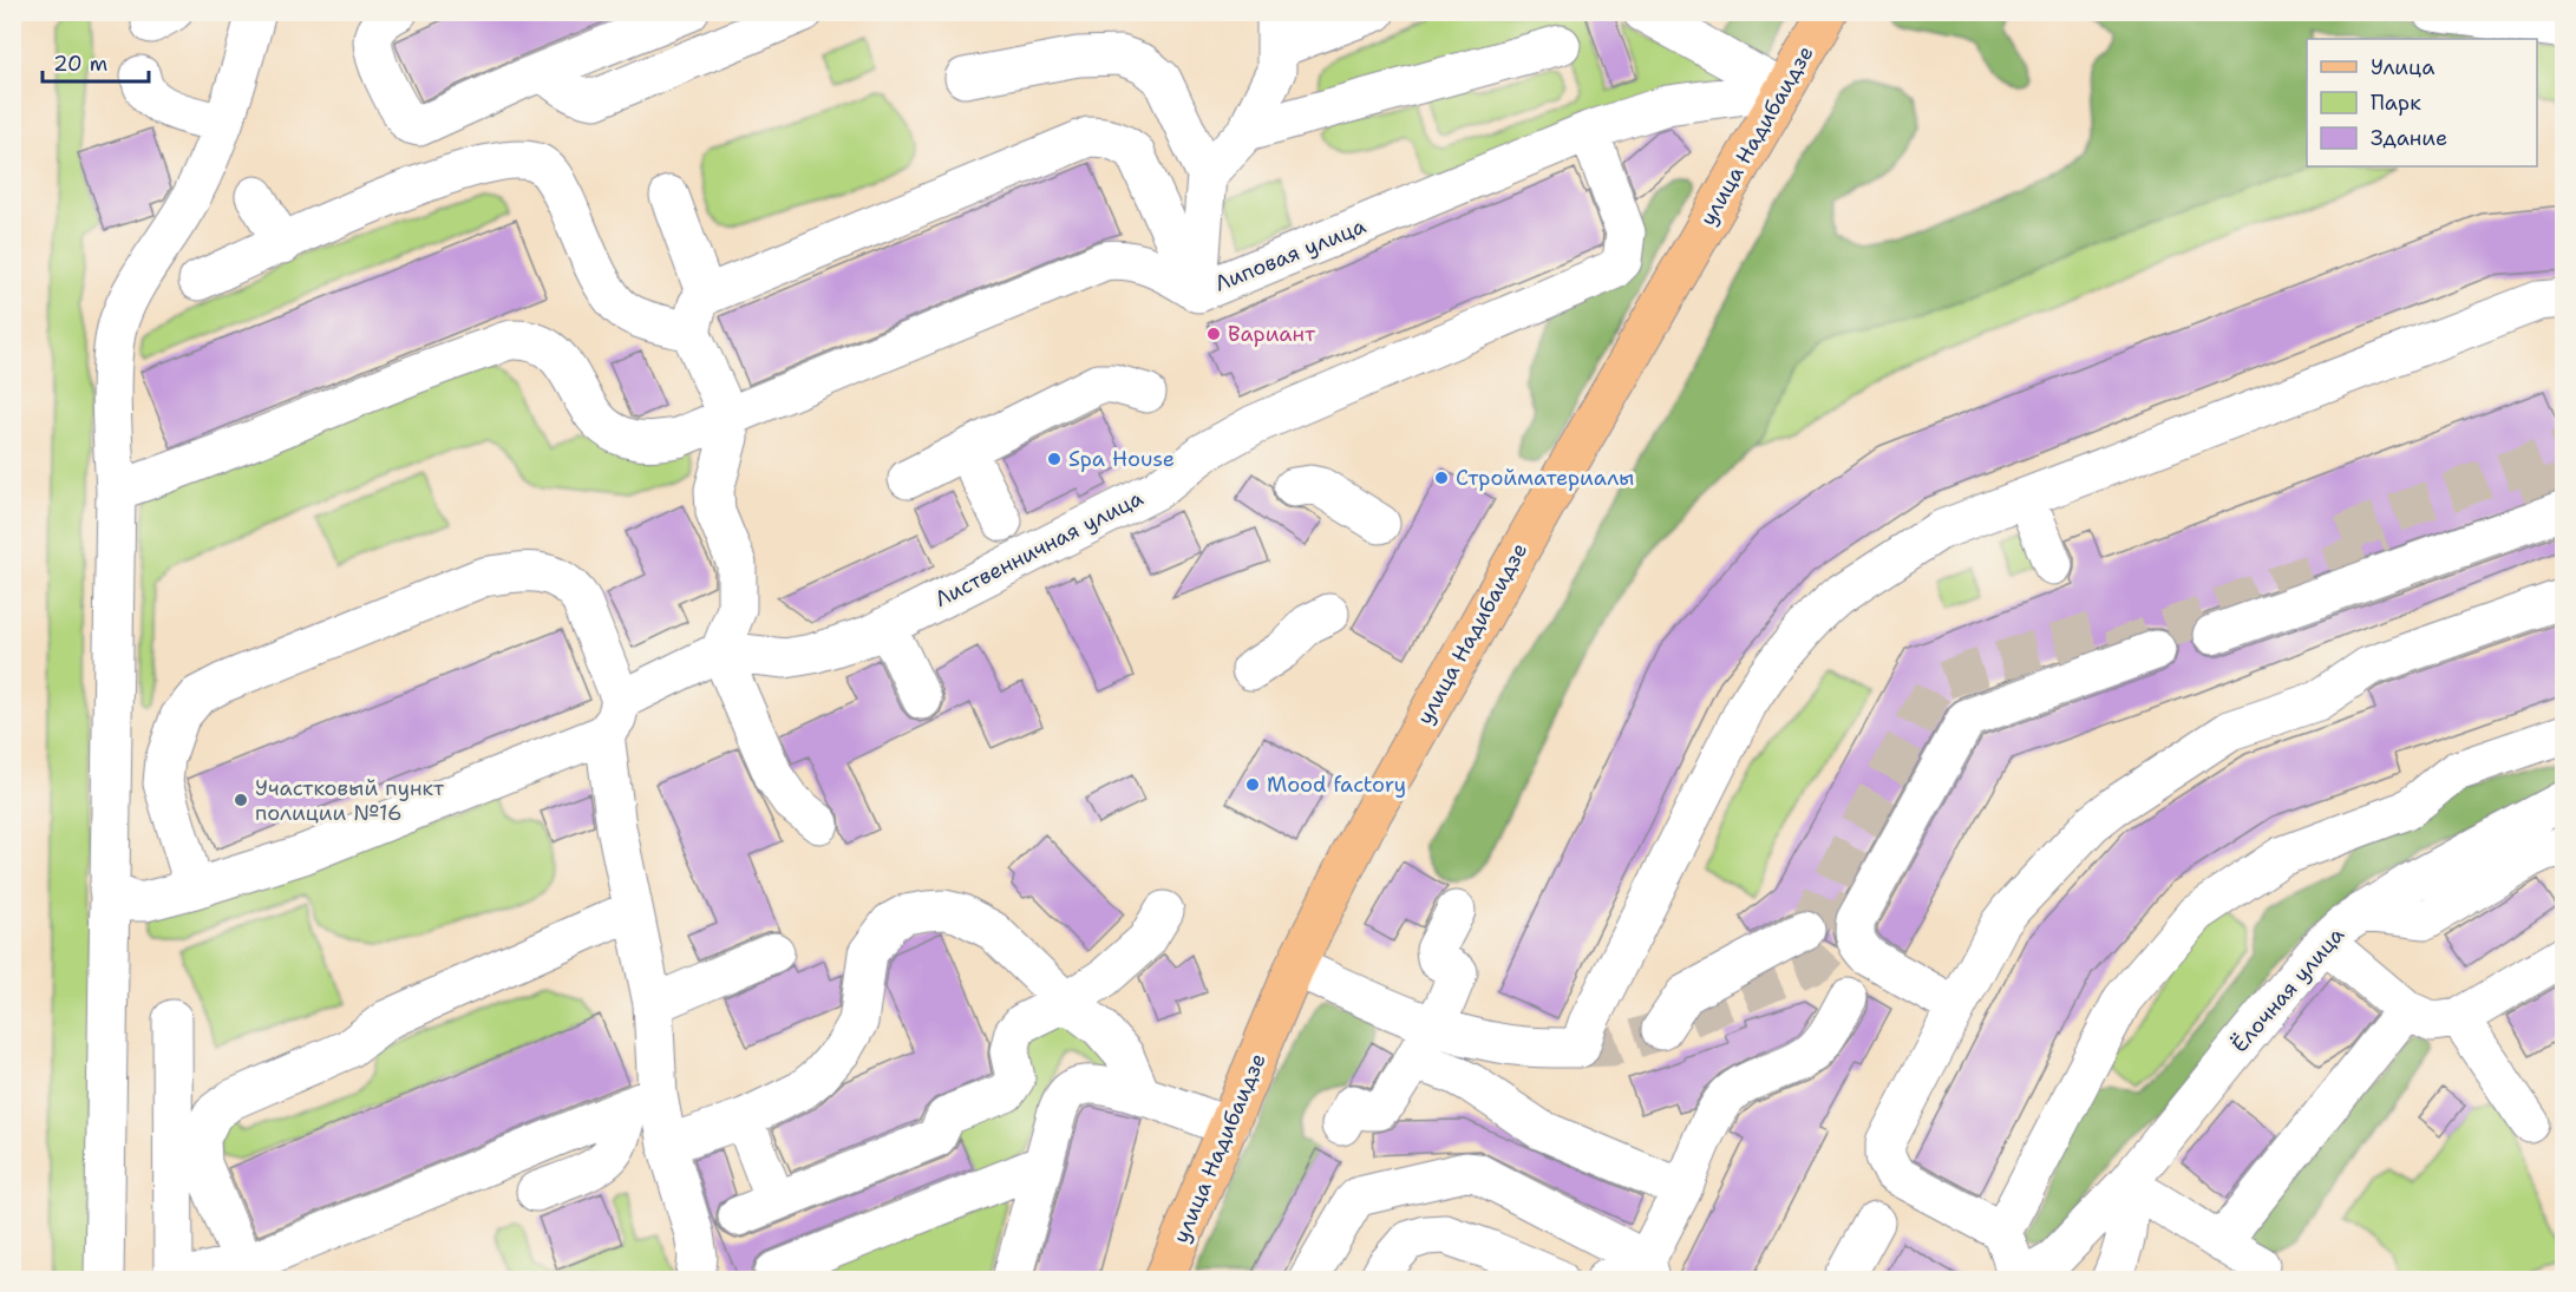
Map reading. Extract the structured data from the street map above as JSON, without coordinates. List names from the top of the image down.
{
  "streets": {
    "main road": ["улица Надибаидзе"],
    "street": ["Липовая улица", "Лиственничная улица", "Ёлочная улица"]
  },
  "crossings": [
    ["улица Надибаидзе", "Липовая улица"],
    ["Липовая улица", "Лиственничная улица"]
  ],
  "places": [
    "Вариант",
    "Spa House",
    "Стройматериалы",
    "Mood factory",
    "Участковый пункт полиции №16"
  ],
  "legend": ["Улица", "Парк", "Здание"],
  "scale_bar": "20 m"
}
